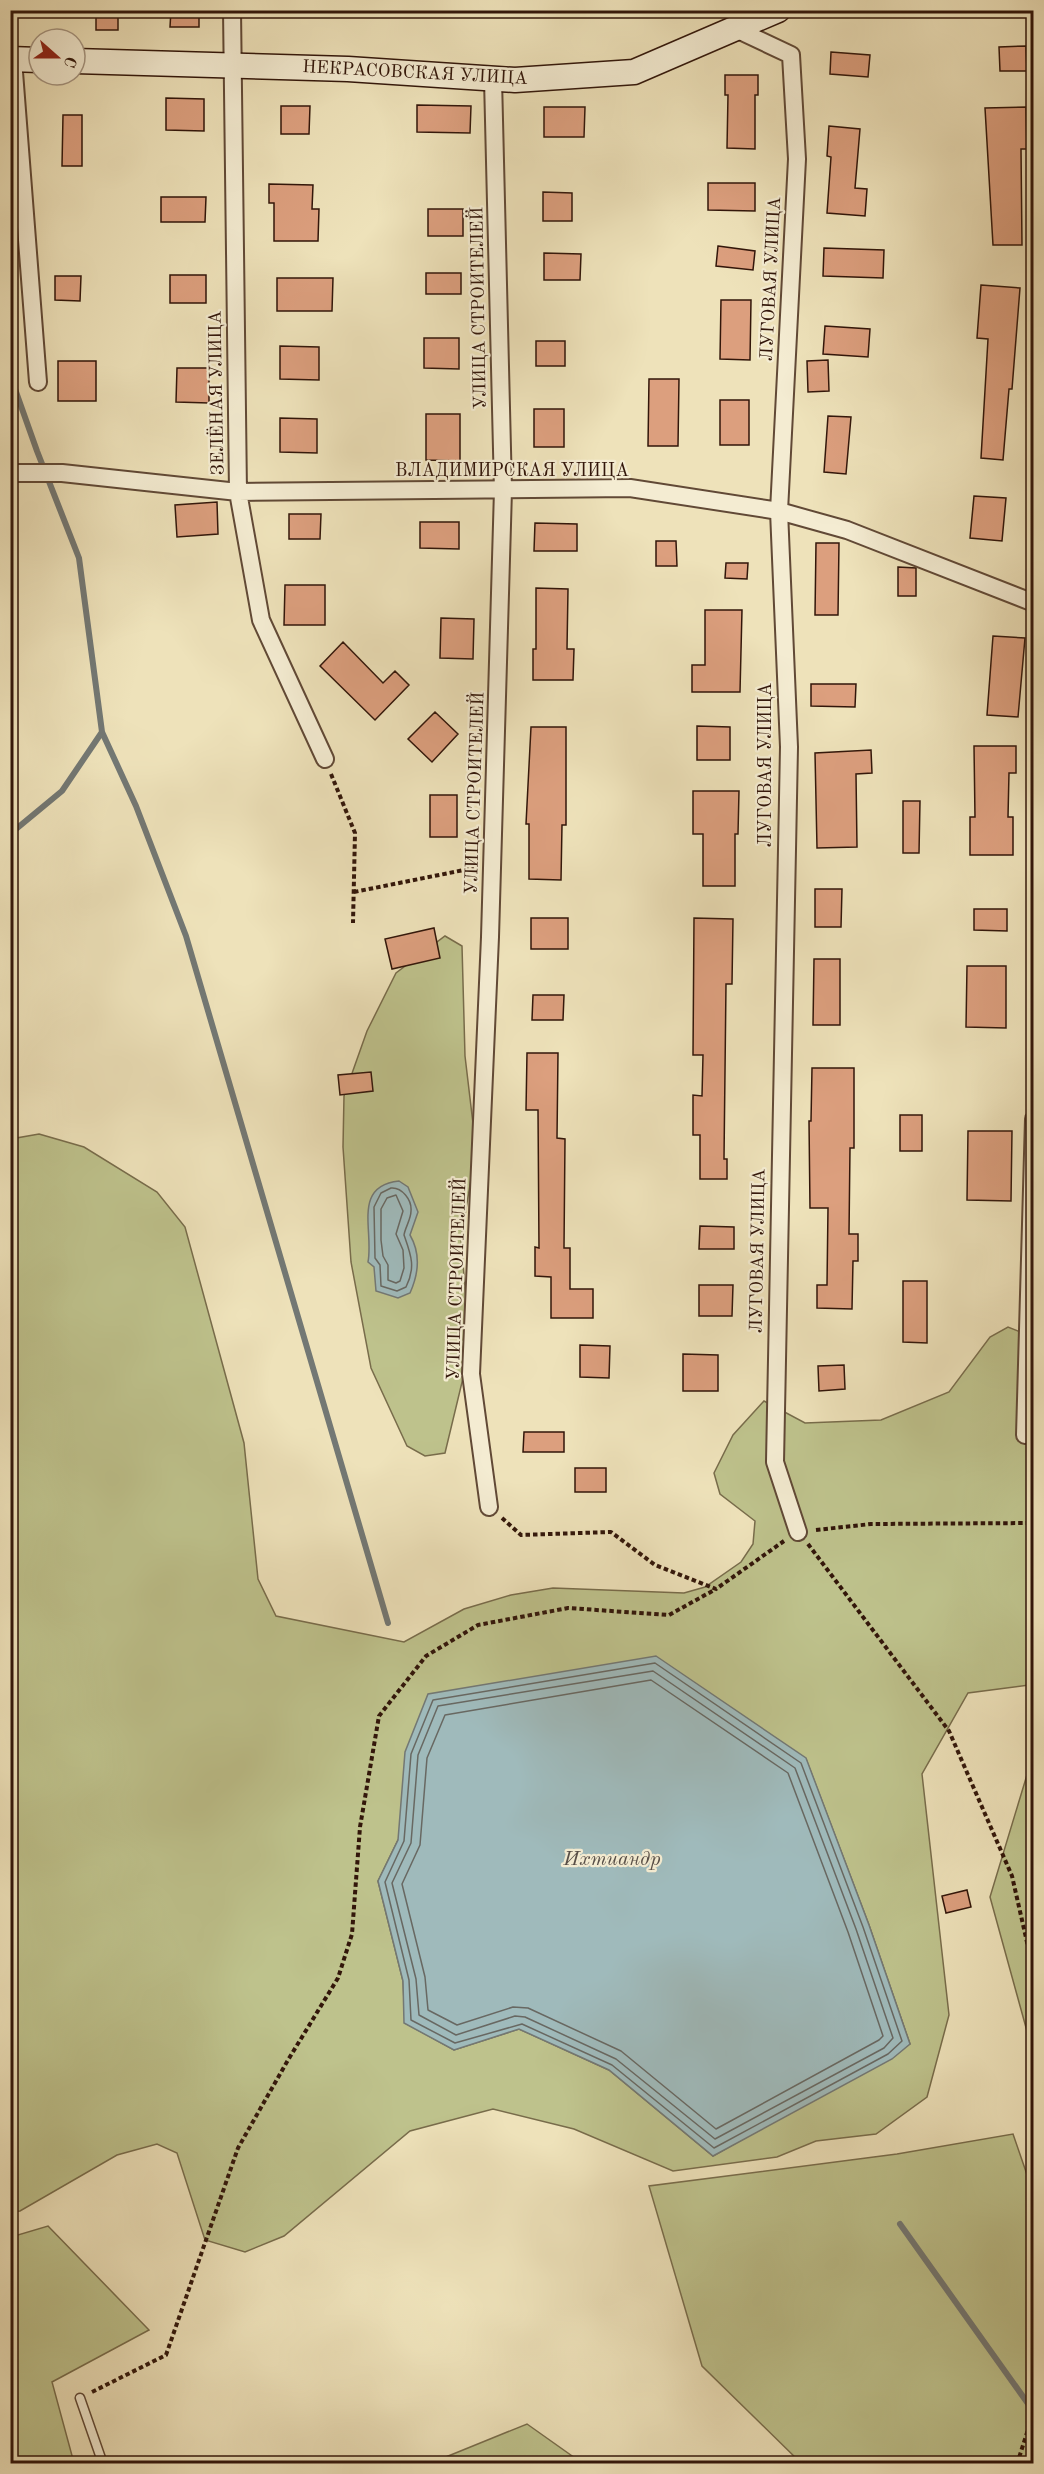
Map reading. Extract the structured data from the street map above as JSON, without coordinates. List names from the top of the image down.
{
  "streets": {
    "street": [
      "НЕКРАСОВСКАЯ УЛИЦА",
      "ЛУГОВАЯ УЛИЦА",
      "УЛИЦА СТРОИТЕЛЕЙ",
      "ЗЕЛЁНАЯ УЛИЦА",
      "ВЛАДИМИРСКАЯ УЛИЦА"
    ]
  },
  "crossings": [
    ["НЕКРАСОВСКАЯ УЛИЦА", "ЛУГОВАЯ УЛИЦА"],
    ["НЕКРАСОВСКАЯ УЛИЦА", "УЛИЦА СТРОИТЕЛЕЙ"],
    ["НЕКРАСОВСКАЯ УЛИЦА", "ЗЕЛЁНАЯ УЛИЦА"],
    ["ЛУГОВАЯ УЛИЦА", "ВЛАДИМИРСКАЯ УЛИЦА"],
    ["УЛИЦА СТРОИТЕЛЕЙ", "ВЛАДИМИРСКАЯ УЛИЦА"],
    ["ЗЕЛЁНАЯ УЛИЦА", "ВЛАДИМИРСКАЯ УЛИЦА"]
  ],
  "water": ["Ихтиандр"],
  "north": "right"
}
